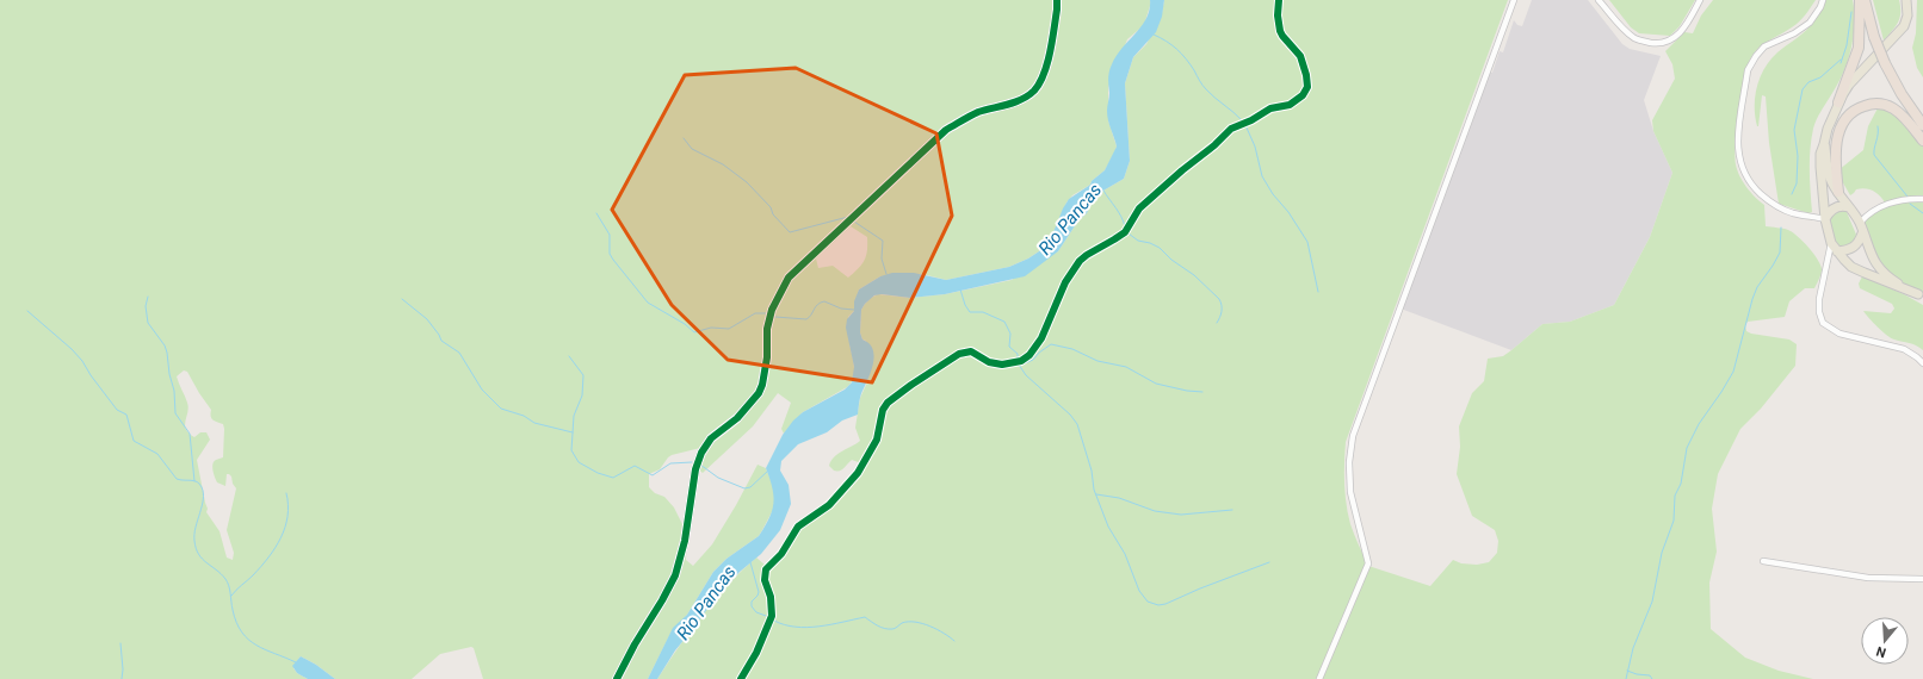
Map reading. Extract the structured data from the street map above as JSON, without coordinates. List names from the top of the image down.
{
  "water": ["Rio Pancas"],
  "north": "bottom"
}
